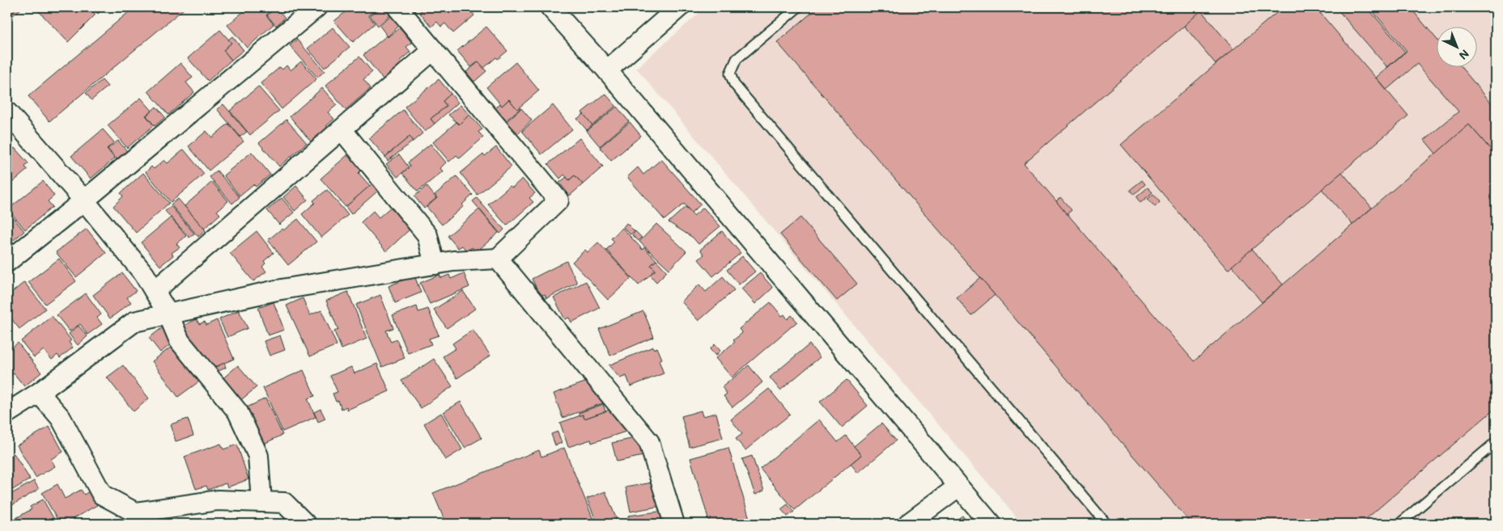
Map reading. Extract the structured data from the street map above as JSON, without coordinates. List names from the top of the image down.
{
  "north": "bottom right"
}
